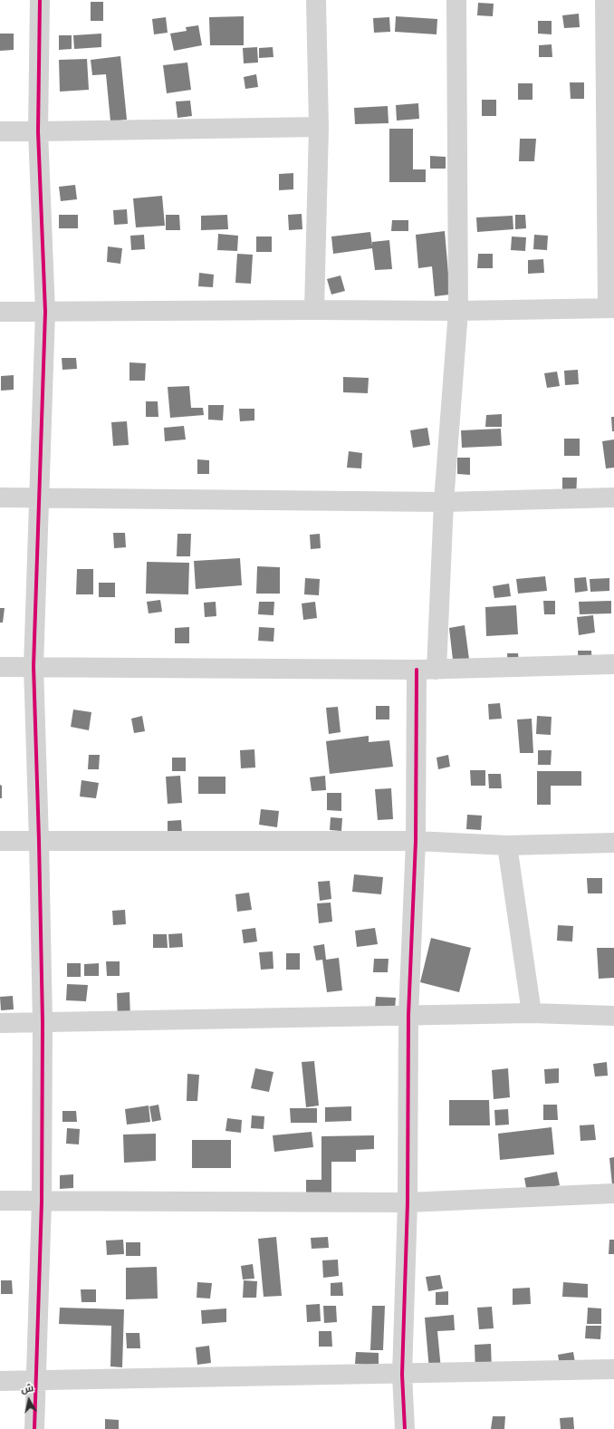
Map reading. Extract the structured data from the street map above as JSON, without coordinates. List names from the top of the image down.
{
  "north": "top"
}
